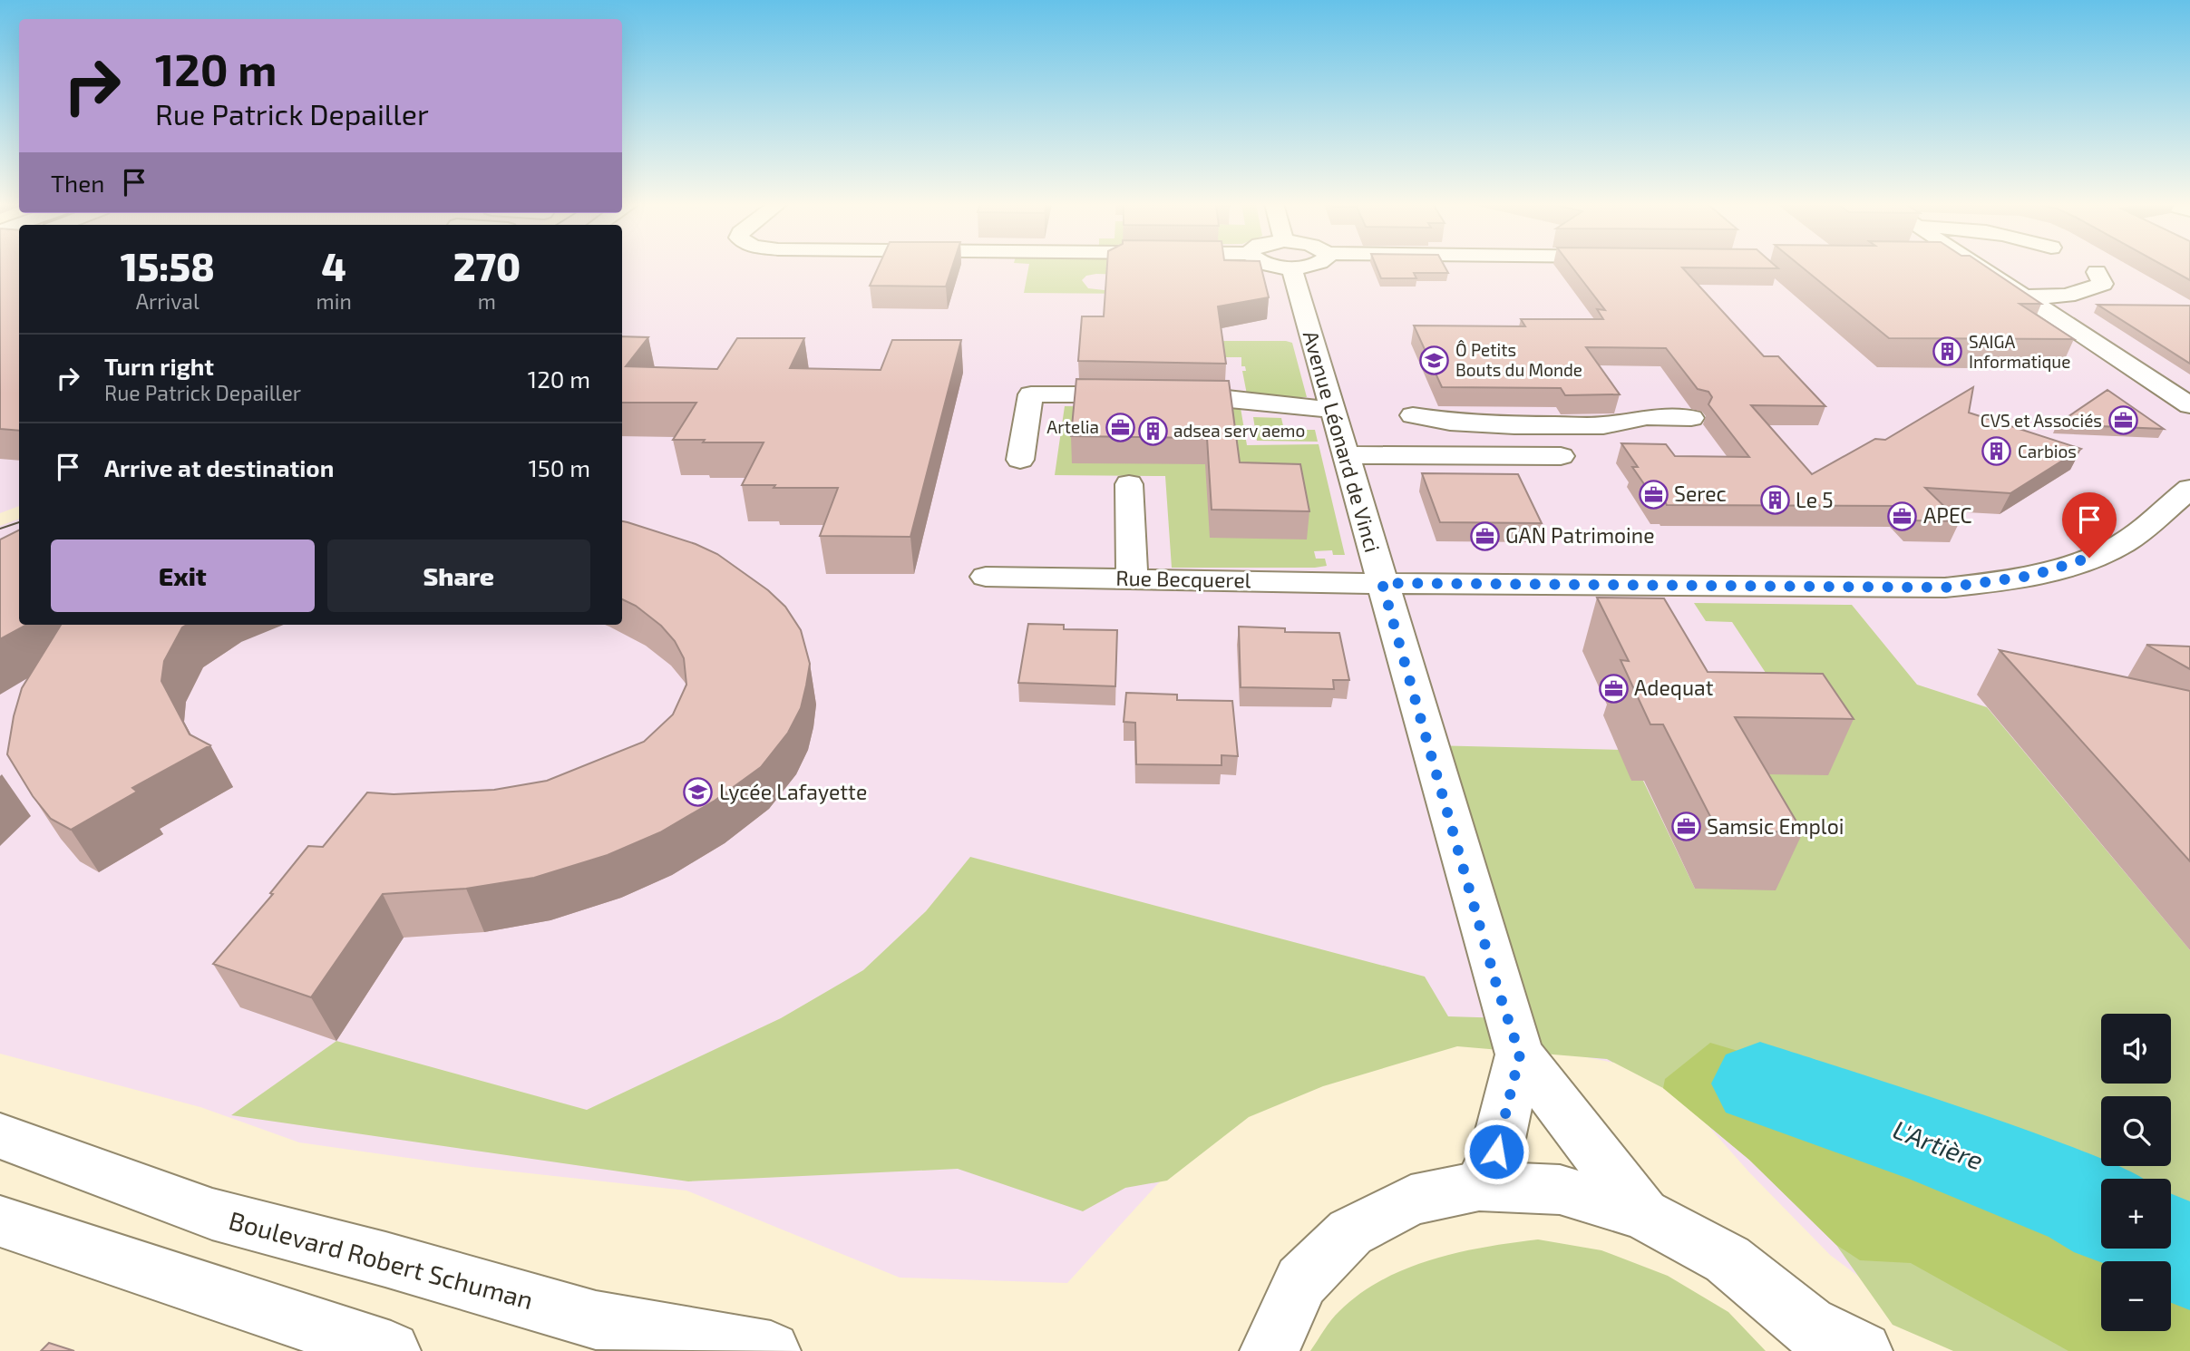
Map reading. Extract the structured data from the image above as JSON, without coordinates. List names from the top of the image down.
{
  "streets": {
    "street": ["Avenue Léonard de Vinci", "Rue Becquerel", "Boulevard Robert Schuman"]
  },
  "crossings": [
    ["Avenue Léonard de Vinci", "Rue Becquerel"]
  ],
  "water": ["L'Artière"],
  "places": {
    "building": [
      "SAIGA Informatique",
      "adsea serv aemo",
      "Carbios",
      "Le 5"
    ],
    "school or university": ["Ô Petits Bouts du Monde", "Lycée Lafayette"],
    "office": [
      "CVS et Associés",
      "Artelia",
      "Serec",
      "APEC",
      "GAN Patrimoine",
      "Adequat",
      "Samsic Emploi"
    ]
  },
  "page": {
    "turn": ["120 m", "Rue Patrick Depailler"],
    "then": "Then",
    "eta": [
      "15:58",
      "Arrival",
      "4",
      "min",
      "270",
      "m"
    ],
    "list": [
      {
        "name": "Turn right",
        "note": "Rue Patrick Depailler",
        "value": "120 m"
      },
      {
        "name": "Arrive at destination",
        "value": "150 m"
      }
    ],
    "buttons": ["Exit", "Share"],
    "map_buttons": ["+", "−"]
  }
}
